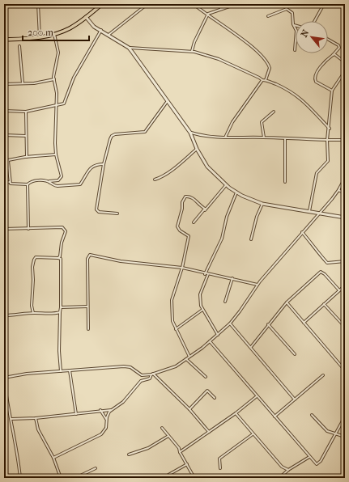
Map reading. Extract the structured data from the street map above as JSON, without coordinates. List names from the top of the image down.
{
  "scale_bar": "200 m",
  "north": "top left"
}
